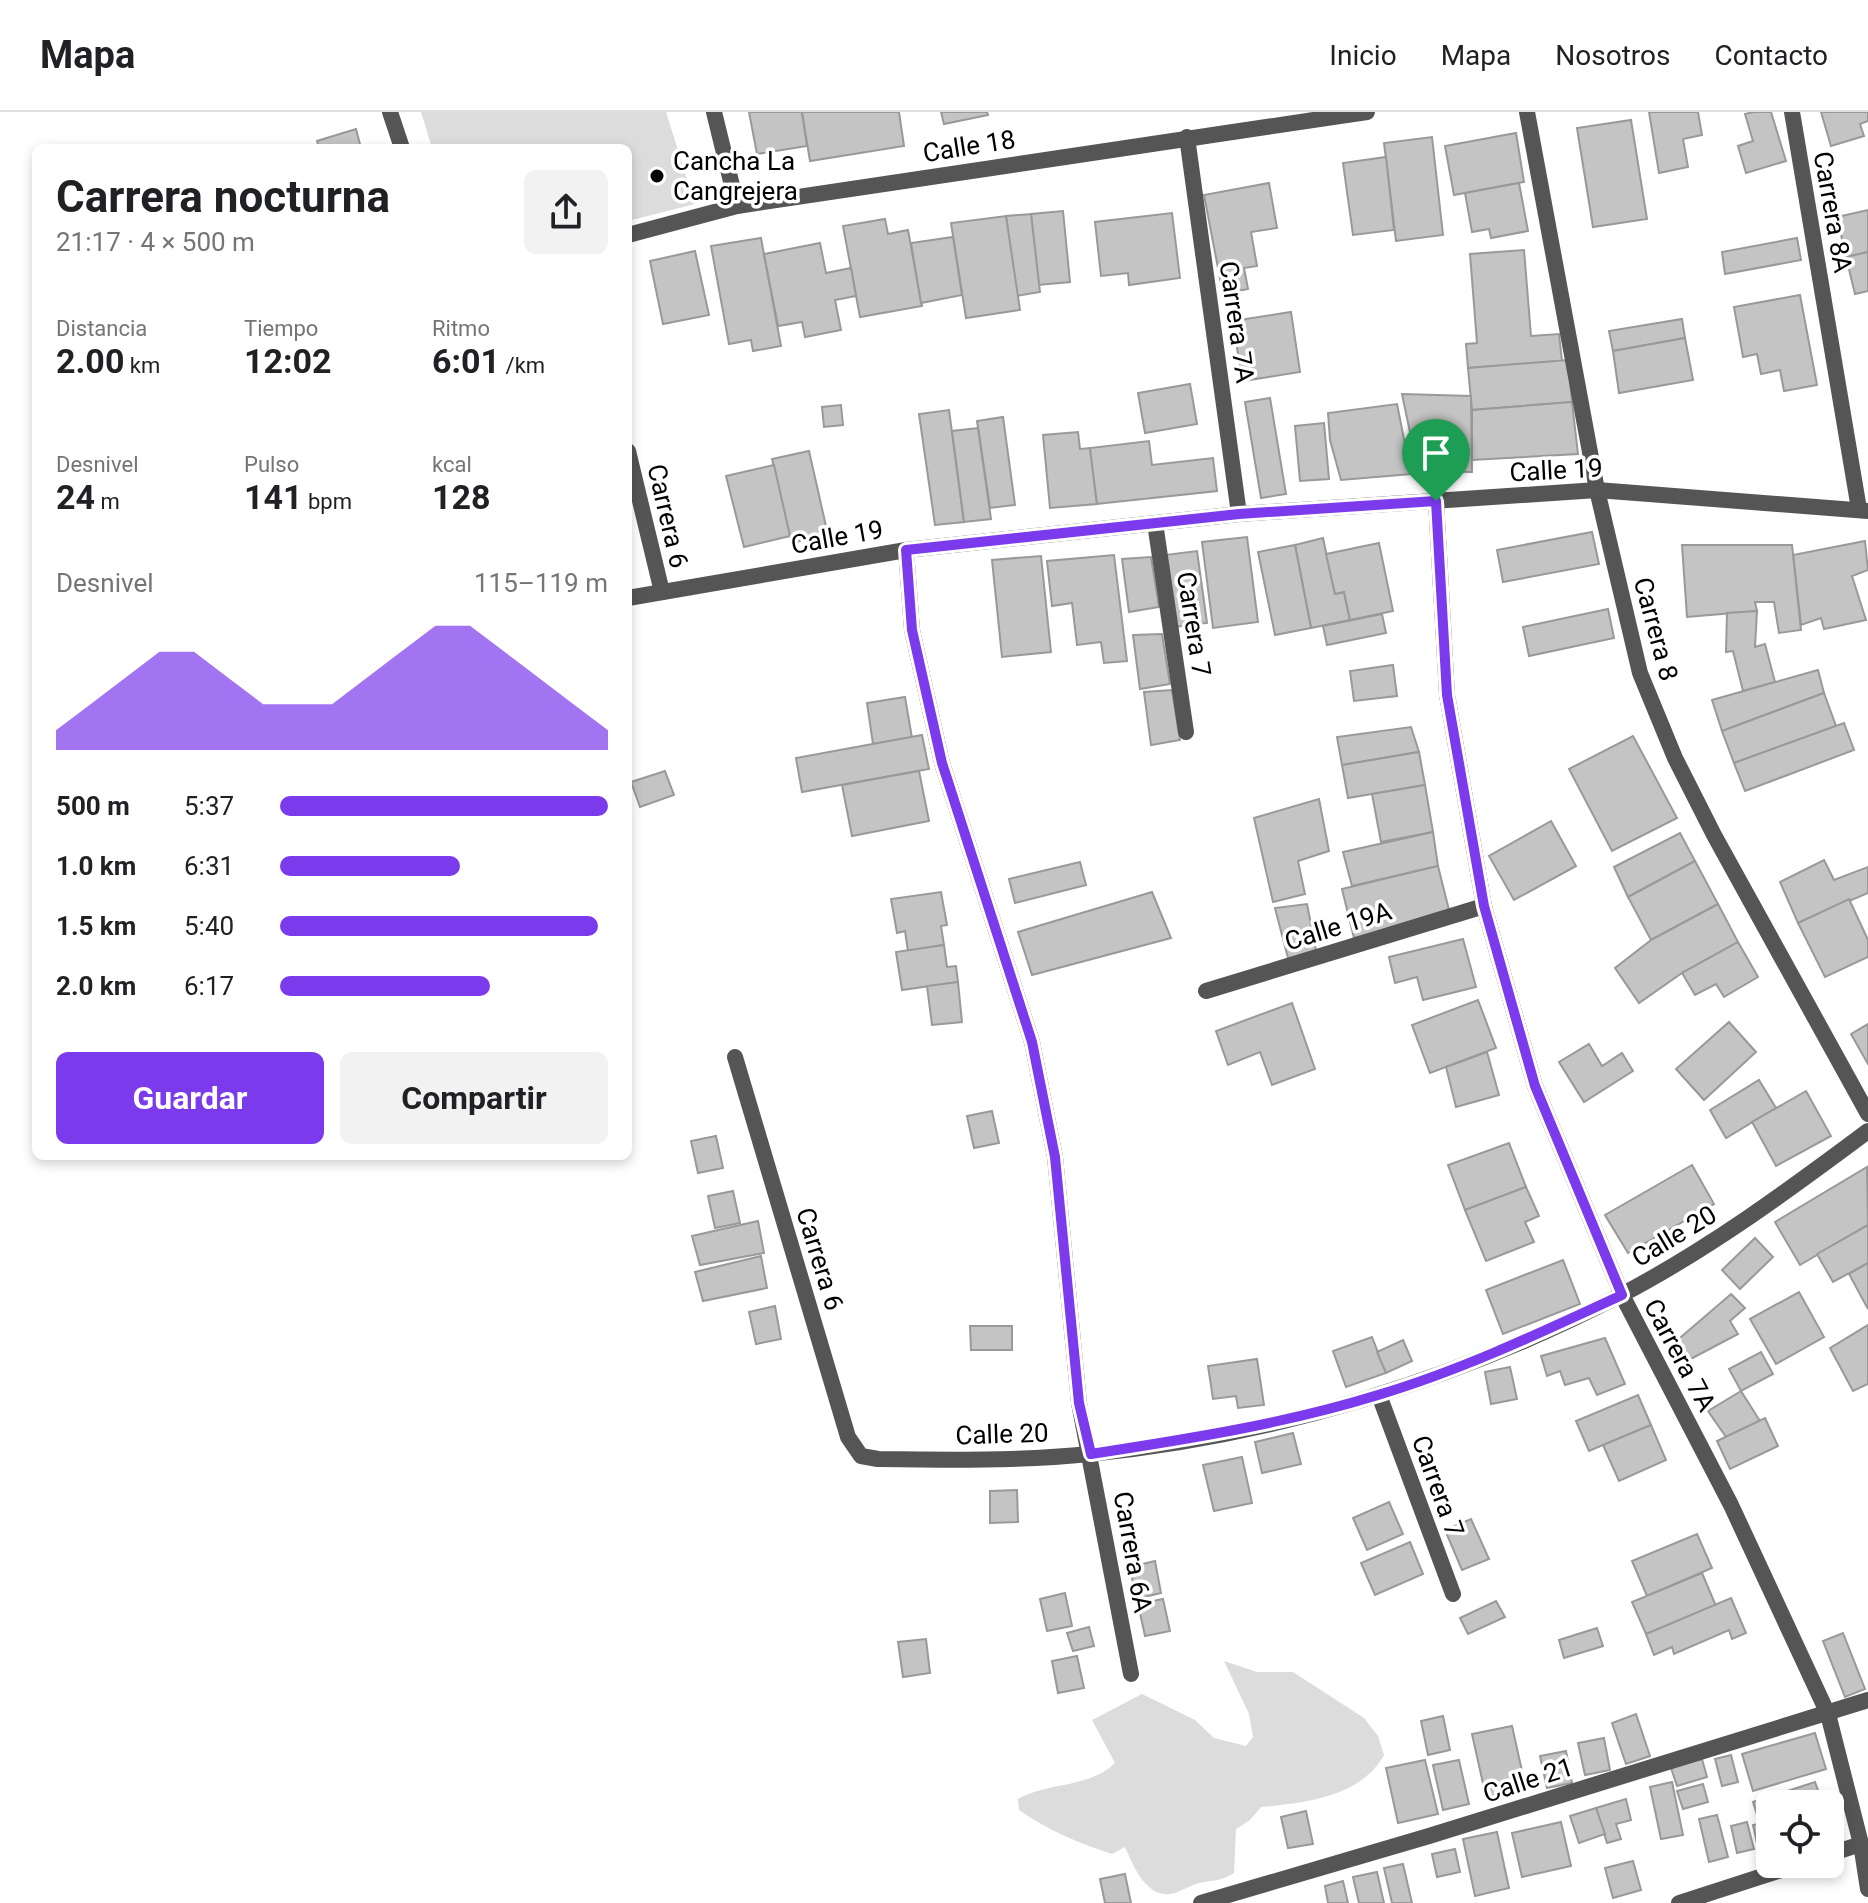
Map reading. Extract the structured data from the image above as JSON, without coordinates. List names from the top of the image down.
{
  "streets": {
    "street": [
      "Calle 18",
      "Carrera 8A",
      "Carrera 7A",
      "Calle 19",
      "Carrera 6",
      "Carrera 7",
      "Carrera 8",
      "Calle 19A",
      "Calle 20",
      "Carrera 6A",
      "Calle 21"
    ]
  },
  "crossings": [
    ["Calle 18", "Carrera 7A"],
    ["Carrera 8A", "Calle 19"],
    ["Carrera 7A", "Calle 19"],
    ["Carrera 7A", "Calle 19A"],
    ["Carrera 7A", "Calle 20"],
    ["Carrera 7A", "Calle 21"],
    ["Calle 19", "Carrera 6"],
    ["Calle 19", "Carrera 7"],
    ["Calle 19", "Carrera 8"],
    ["Calle 19", "Carrera 6A"],
    ["Carrera 6", "Calle 20"],
    ["Carrera 7", "Calle 20"],
    ["Calle 20", "Carrera 6A"]
  ],
  "places": ["Cancha La Cangrejera"],
  "page": {
    "header": "Mapa",
    "nav": [
      "Inicio",
      "Mapa",
      "Nosotros",
      "Contacto"
    ],
    "heading": ["Carrera nocturna", "21:17 · 4 × 500 m"],
    "stats": [
      ["Distancia", "2.00 km"],
      ["Tiempo", "12:02"],
      ["Ritmo", "6:01 /km"],
      ["Desnivel", "24 m"],
      ["Pulso", "141 bpm"],
      ["kcal", "128"]
    ],
    "chart": ["Desnivel", "115–119 m"],
    "list": [
      {
        "name": "500 m",
        "note": "5:37"
      },
      {
        "name": "1.0 km",
        "note": "6:31"
      },
      {
        "name": "1.5 km",
        "note": "5:40"
      },
      {
        "name": "2.0 km",
        "note": "6:17"
      }
    ],
    "buttons": ["Guardar", "Compartir"]
  }
}
